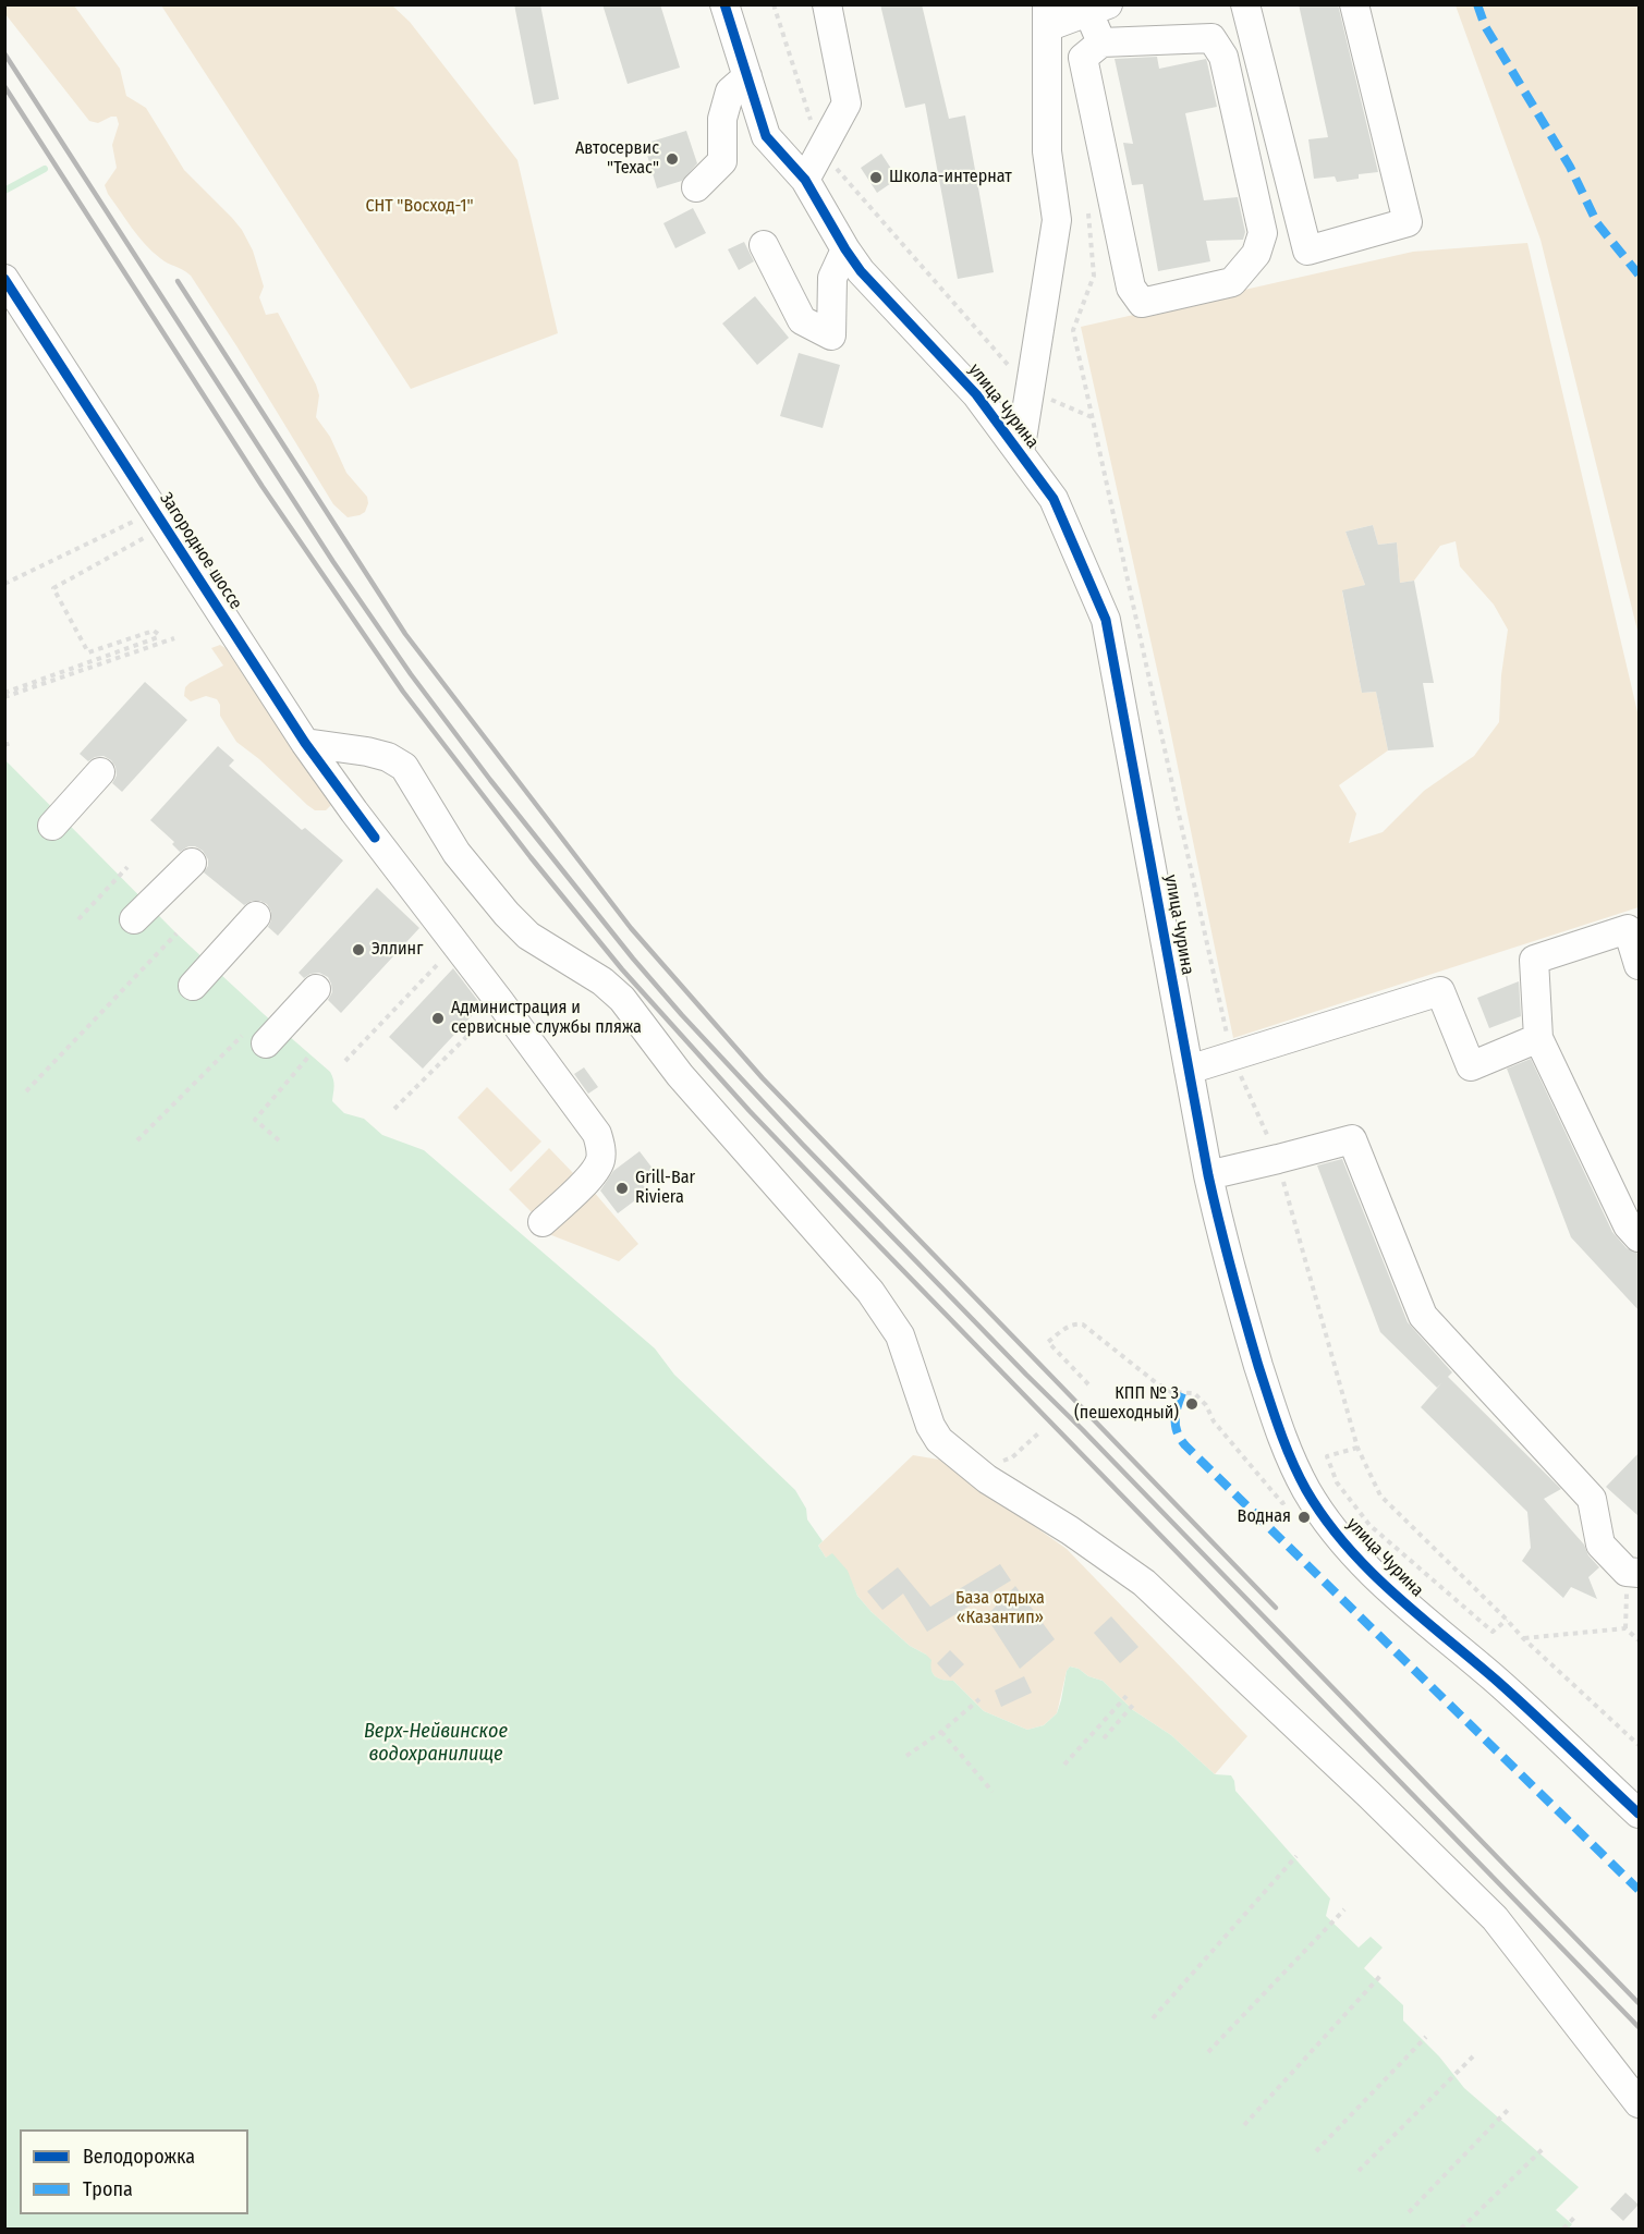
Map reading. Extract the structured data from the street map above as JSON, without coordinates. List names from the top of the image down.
{
  "streets": {
    "street": ["улица Чурина", "Загородное шоссе"]
  },
  "water": ["Верх-Нейвинское водохранилище"],
  "parks": ["СНТ \"Восход-1\"", "База отдыха «Казантип»"],
  "places": [
    "Автосервис \"Техас\"",
    "Школа-интернат",
    "Эллинг",
    "Администрация и сервисные службы пляжа",
    "Grill-Bar Riviera",
    "КПП № 3 (пешеходный)",
    "Водная"
  ],
  "legend": ["Велодорожка", "Тропа"]
}
